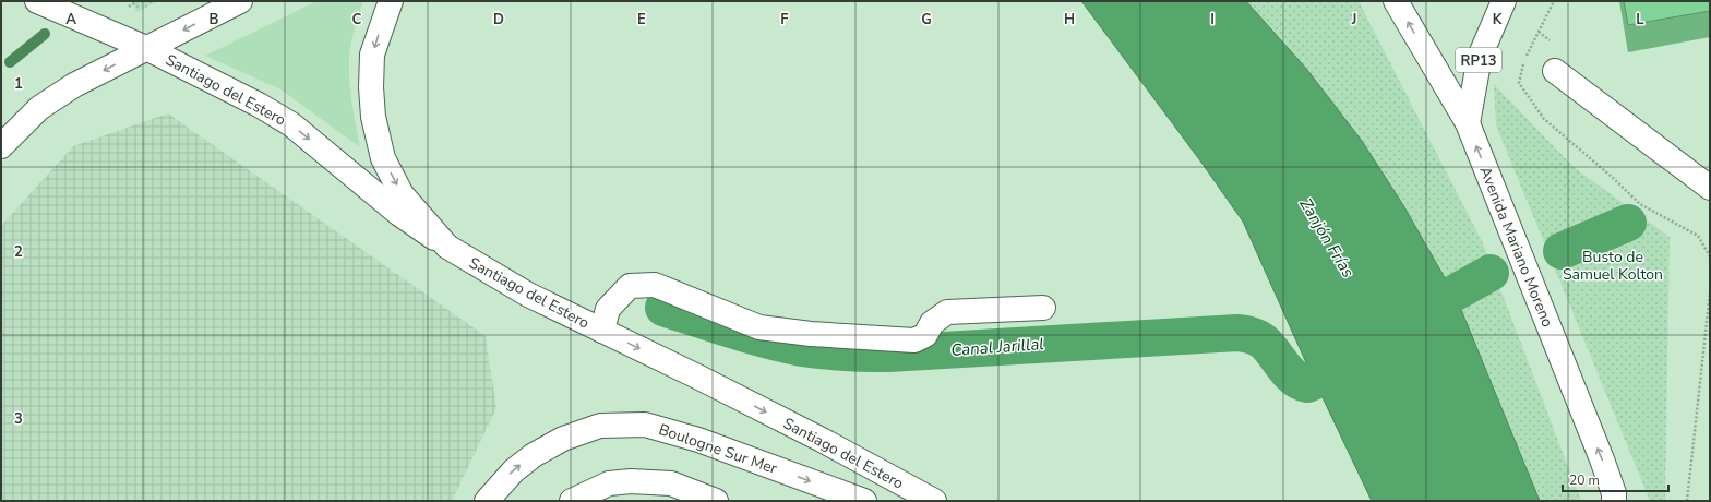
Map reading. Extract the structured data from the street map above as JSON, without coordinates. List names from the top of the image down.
{
  "streets": {
    "main road": [
      "RP13",
      "Santiago del Estero",
      "Avenida Mariano Moreno",
      "Boulogne Sur Mer"
    ]
  },
  "crossings": [
    ["RP13", "Avenida Mariano Moreno"]
  ],
  "one_way": ["Santiago del Estero", "Avenida Mariano Moreno"],
  "water": ["Zanjón Frías", "Canal Jarillal"],
  "parks": ["Busto de Samuel Kolton"],
  "scale_bar": "20 m",
  "grid": {
    "columns": [
      "A",
      "B",
      "C",
      "D",
      "E",
      "F",
      "G",
      "H",
      "I",
      "J",
      "K",
      "L"
    ],
    "rows": ["1", "2", "3"]
  }
}
